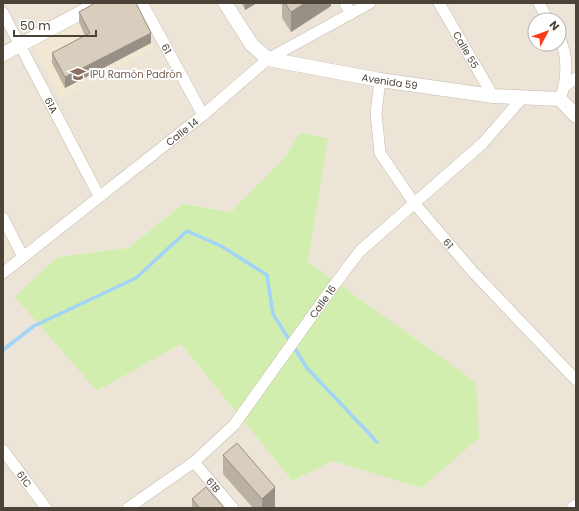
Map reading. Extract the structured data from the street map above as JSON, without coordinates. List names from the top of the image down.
{
  "streets": {
    "street": [
      "61",
      "Calle 55",
      "Avenida 59",
      "61A",
      "Calle 14",
      "Calle 16",
      "61C",
      "61B"
    ]
  },
  "crossings": [
    ["61", "Avenida 59"],
    ["61", "Calle 14"],
    ["61", "Calle 16"],
    ["Calle 55", "Avenida 59"],
    ["Avenida 59", "Calle 14"],
    ["Avenida 59", "Calle 16"],
    ["61A", "Calle 14"],
    ["Calle 16", "61B"]
  ],
  "places": {
    "school or university": ["IPU Ramón Padrón"]
  },
  "scale_bar": "50 m",
  "north": "top right"
}
